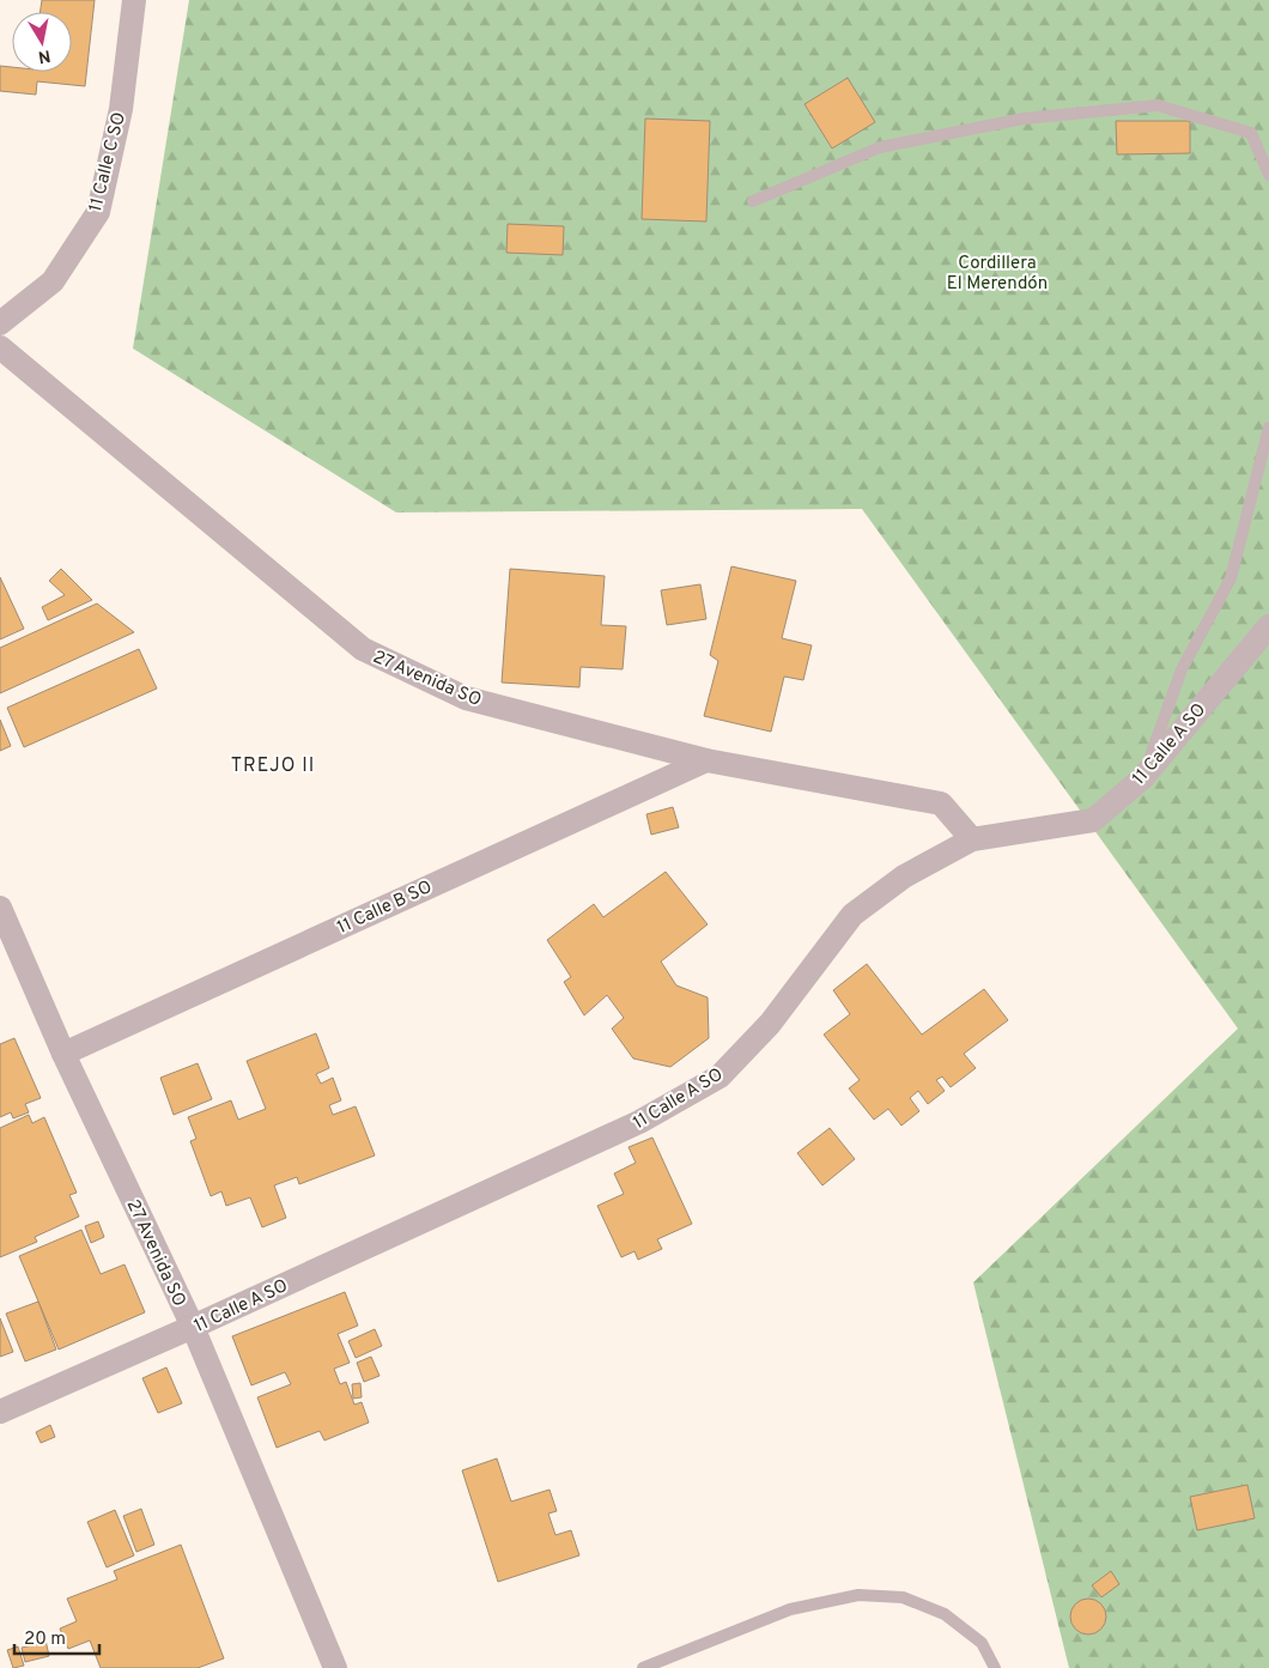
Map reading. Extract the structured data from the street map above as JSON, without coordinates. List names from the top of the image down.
{
  "streets": {
    "street": [
      "11 Calle C SO",
      "27 Avenida SO",
      "11 Calle A SO",
      "11 Calle B SO"
    ]
  },
  "crossings": [
    ["27 Avenida SO", "11 Calle A SO"],
    ["27 Avenida SO", "11 Calle B SO"]
  ],
  "districts": ["TREJO II"],
  "parks": ["Cordillera El Merendón"],
  "scale_bar": "20 m",
  "north": "bottom"
}
